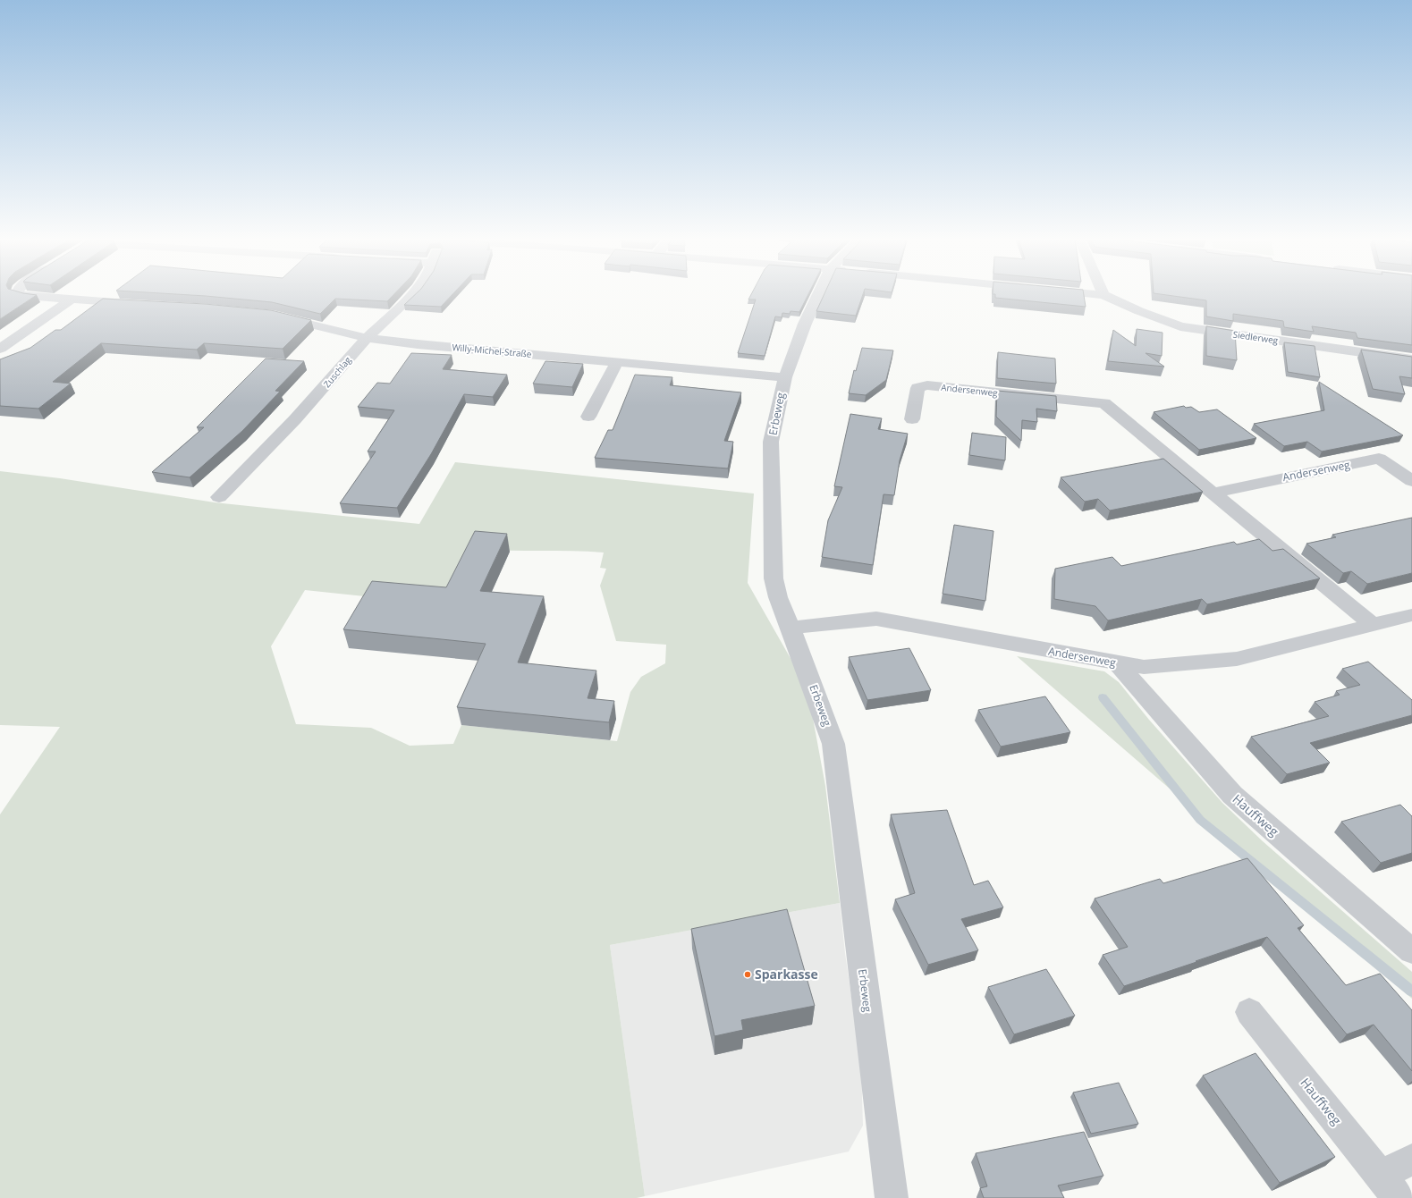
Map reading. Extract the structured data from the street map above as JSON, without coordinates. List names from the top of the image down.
{
  "streets": {
    "street": [
      "Siedlerweg",
      "Willy-Michel-Straße",
      "Zuschlag",
      "Andersenweg",
      "Erbeweg",
      "Hauffweg"
    ]
  },
  "crossings": [
    ["Willy-Michel-Straße", "Zuschlag"],
    ["Willy-Michel-Straße", "Erbeweg"],
    ["Andersenweg", "Erbeweg"],
    ["Andersenweg", "Hauffweg"]
  ],
  "places": ["Sparkasse"]
}
